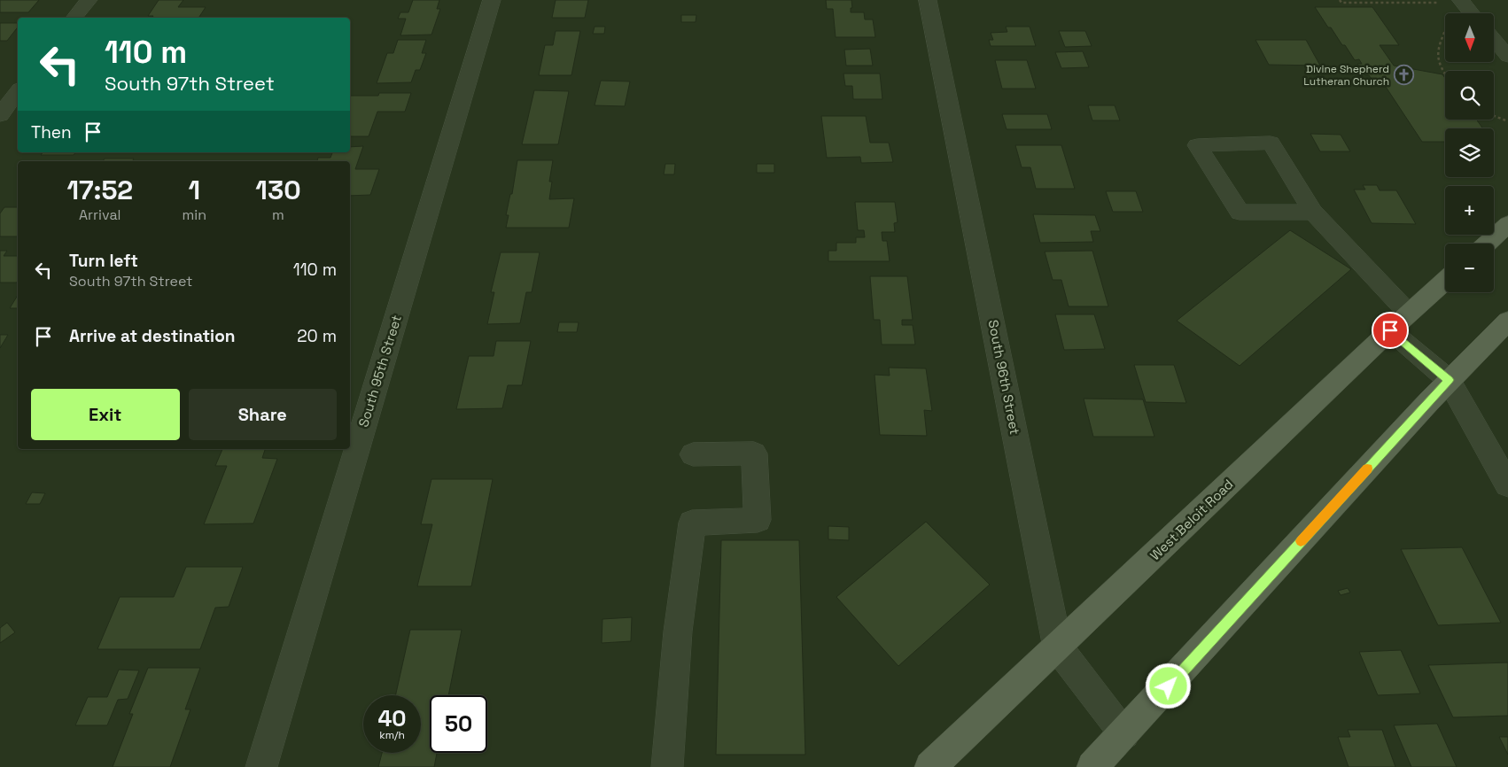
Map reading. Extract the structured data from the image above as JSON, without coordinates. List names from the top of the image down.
{
  "streets": {
    "main road": ["West Beloit Road"],
    "street": ["South 95th Street", "South 96th Street"]
  },
  "crossings": [
    ["South 96th Street", "West Beloit Road"]
  ],
  "places": {
    "church": ["Divine Shepherd Lutheran Church"]
  },
  "north": "bottom",
  "page": {
    "map_buttons": ["+", "−"],
    "turn": ["110 m", "South 97th Street"],
    "then": "Then",
    "eta": [
      "17:52",
      "Arrival",
      "1",
      "min",
      "130",
      "m"
    ],
    "list": [
      {
        "name": "Turn left",
        "note": "South 97th Street",
        "value": "110 m"
      },
      {
        "name": "Arrive at destination",
        "value": "20 m"
      }
    ],
    "buttons": ["Exit", "Share"],
    "speed": "40 km/h",
    "limit": "50"
  }
}
